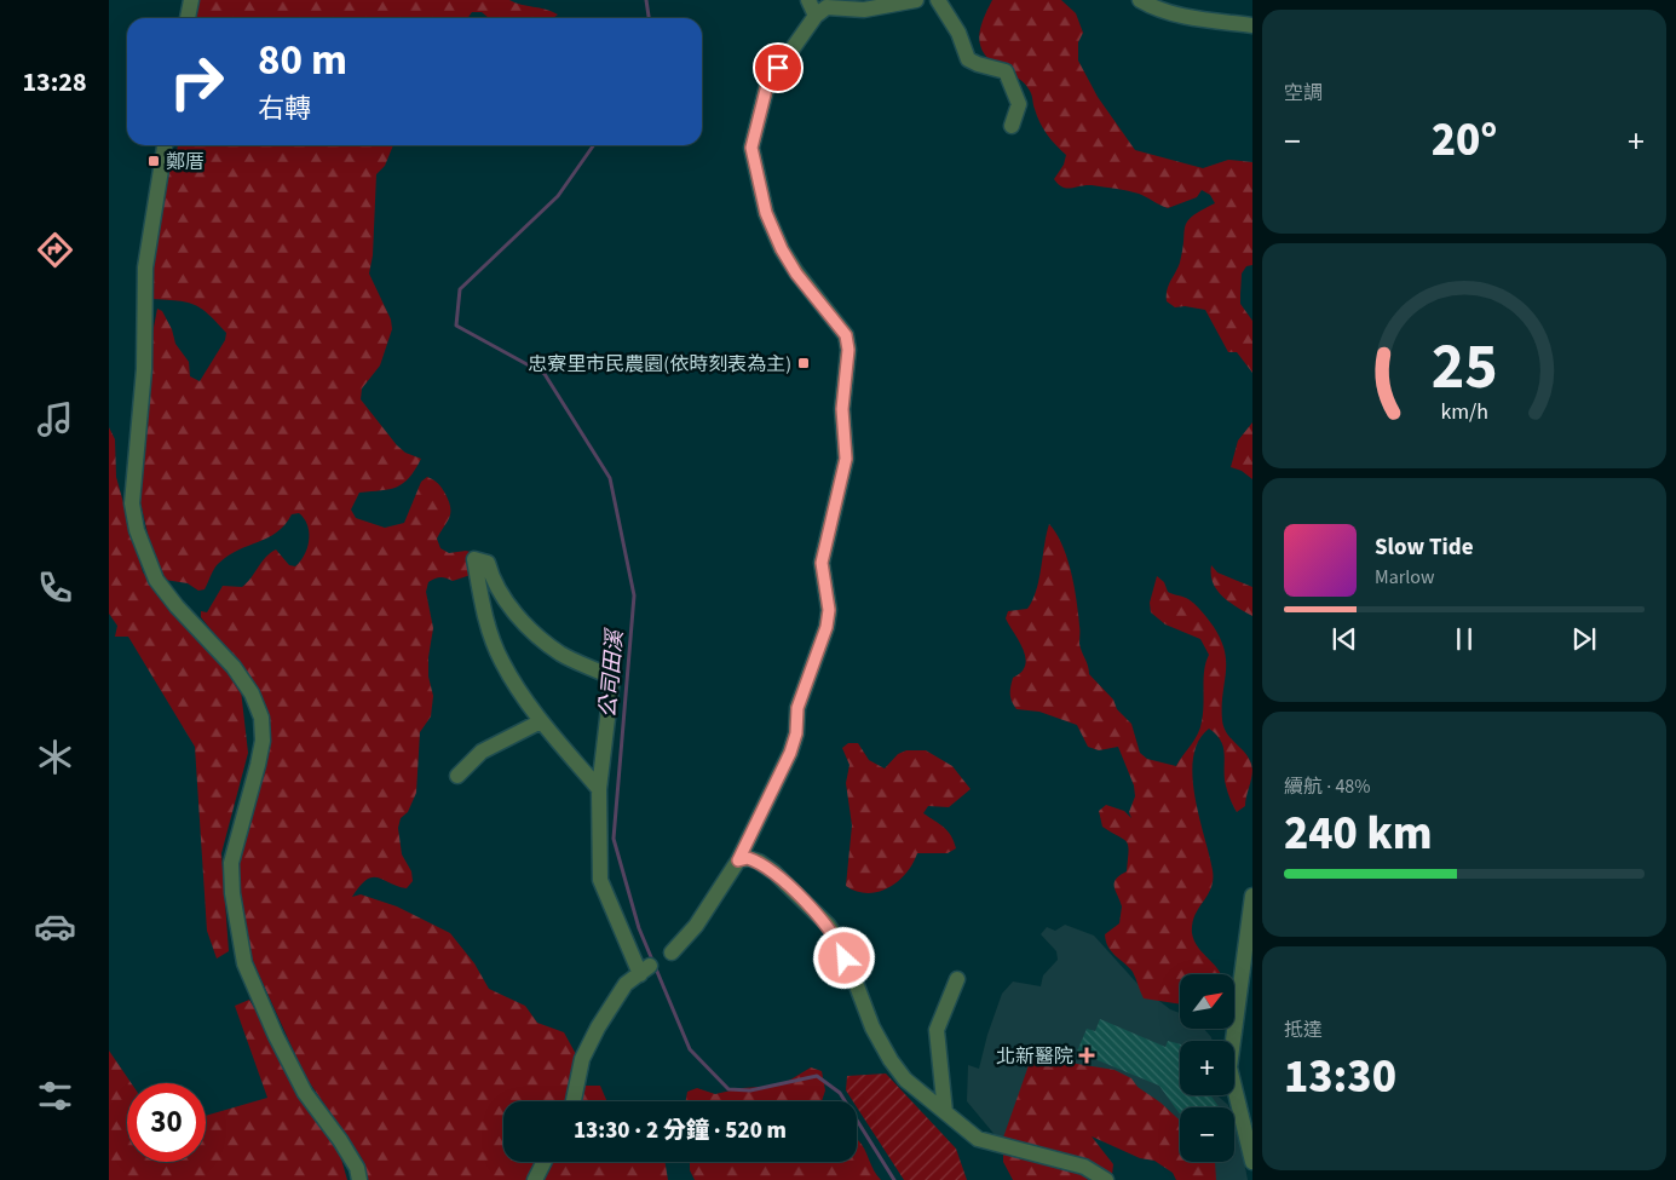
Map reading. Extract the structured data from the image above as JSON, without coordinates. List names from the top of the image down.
{
  "water": ["公司田溪"],
  "places": {
    "transit": ["鄭厝", "忠寮里市民農園(依時刻表為主)"],
    "health": ["北新醫院"]
  },
  "north": "top right",
  "page": {
    "tabs": "13:28",
    "tile": [
      "空調",
      ["續航 · 48%", "240 km"],
      ["抵達", "13:30"]
    ],
    "turn": ["80 m", "右轉"],
    "heat": ["−", "20°", "+"],
    "song": ["Slow Tide", "Marlow"],
    "map_buttons": ["+", "−"],
    "limit": "30",
    "trip": "13:30 · 2 分鐘 · 520 m",
    "gauge": ["25", "km/h"]
  }
}
